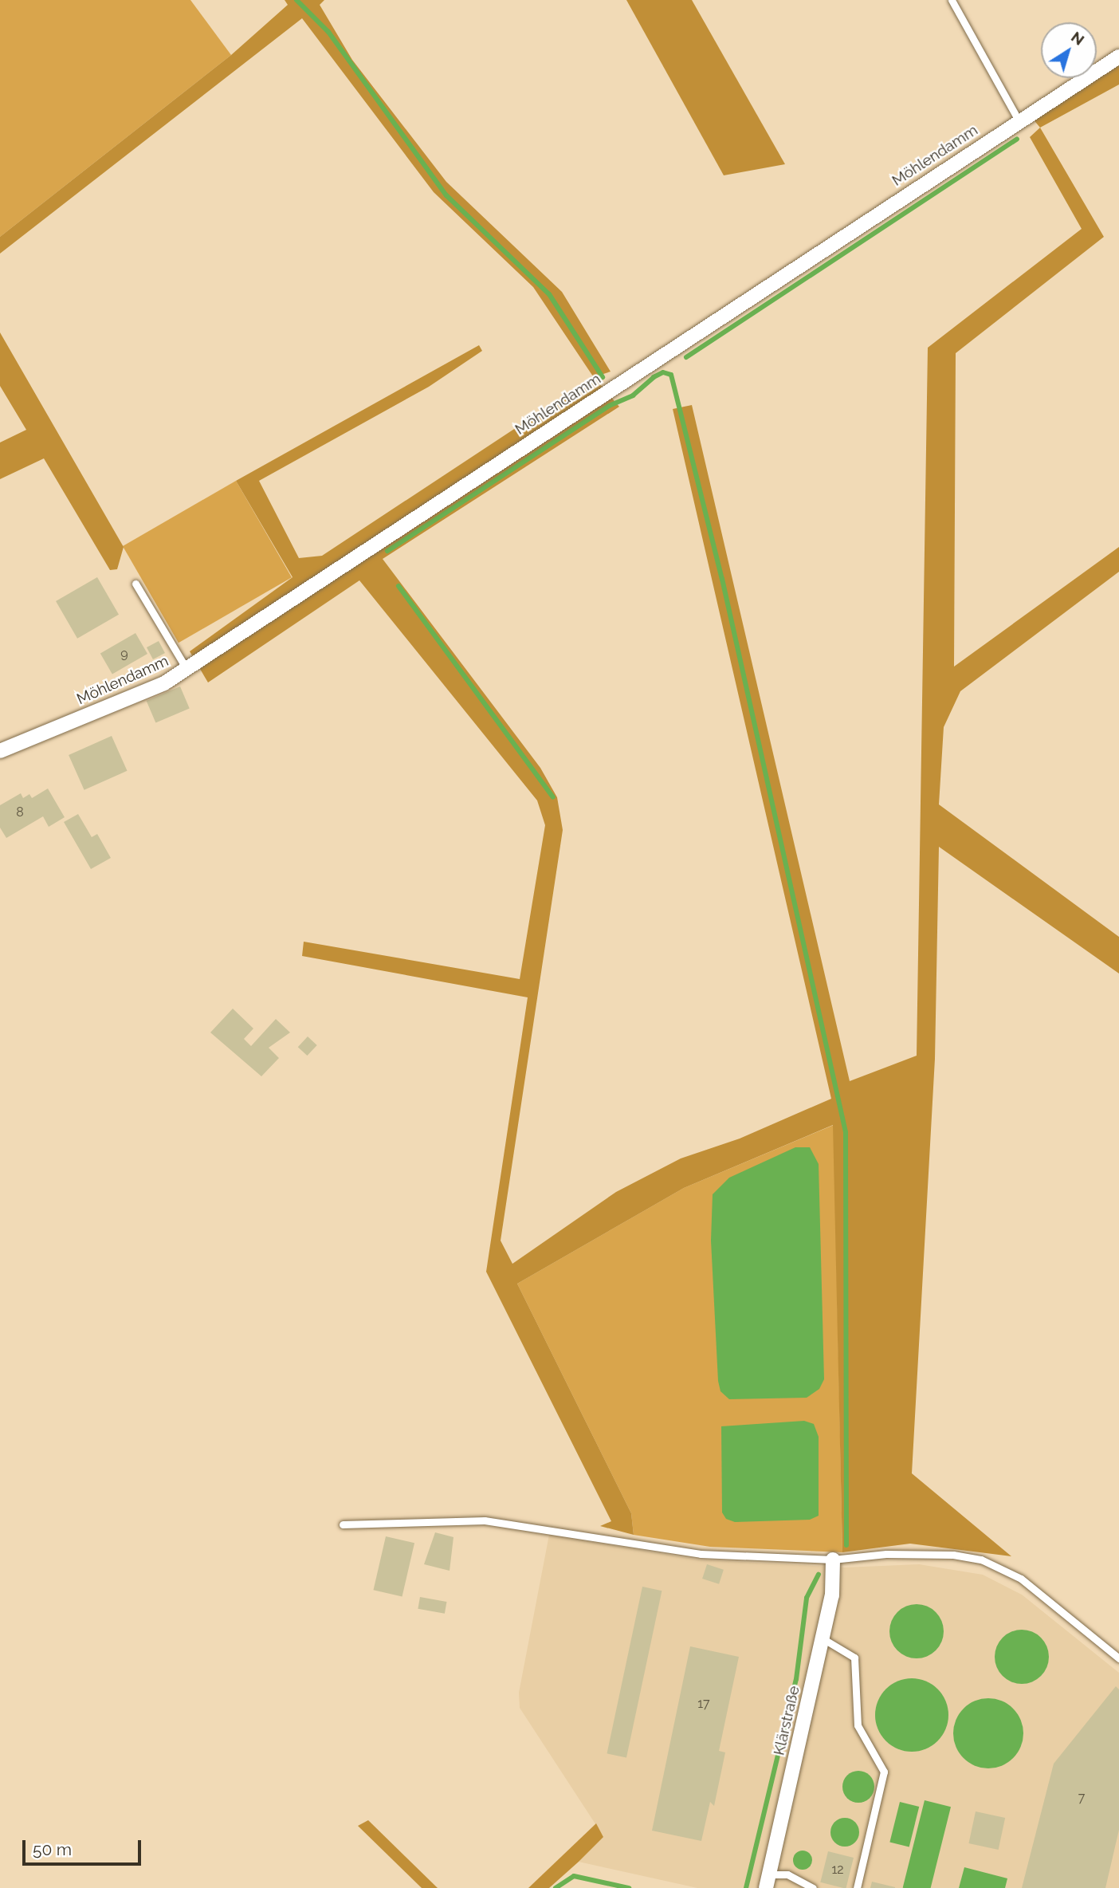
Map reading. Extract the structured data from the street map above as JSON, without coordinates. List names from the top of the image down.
{
  "streets": {
    "street": ["Möhlendamm", "Klärstraße"]
  },
  "house_numbers": [
    "9",
    "8",
    "17",
    "7",
    "12"
  ],
  "scale_bar": "50 m",
  "north": "top right"
}
